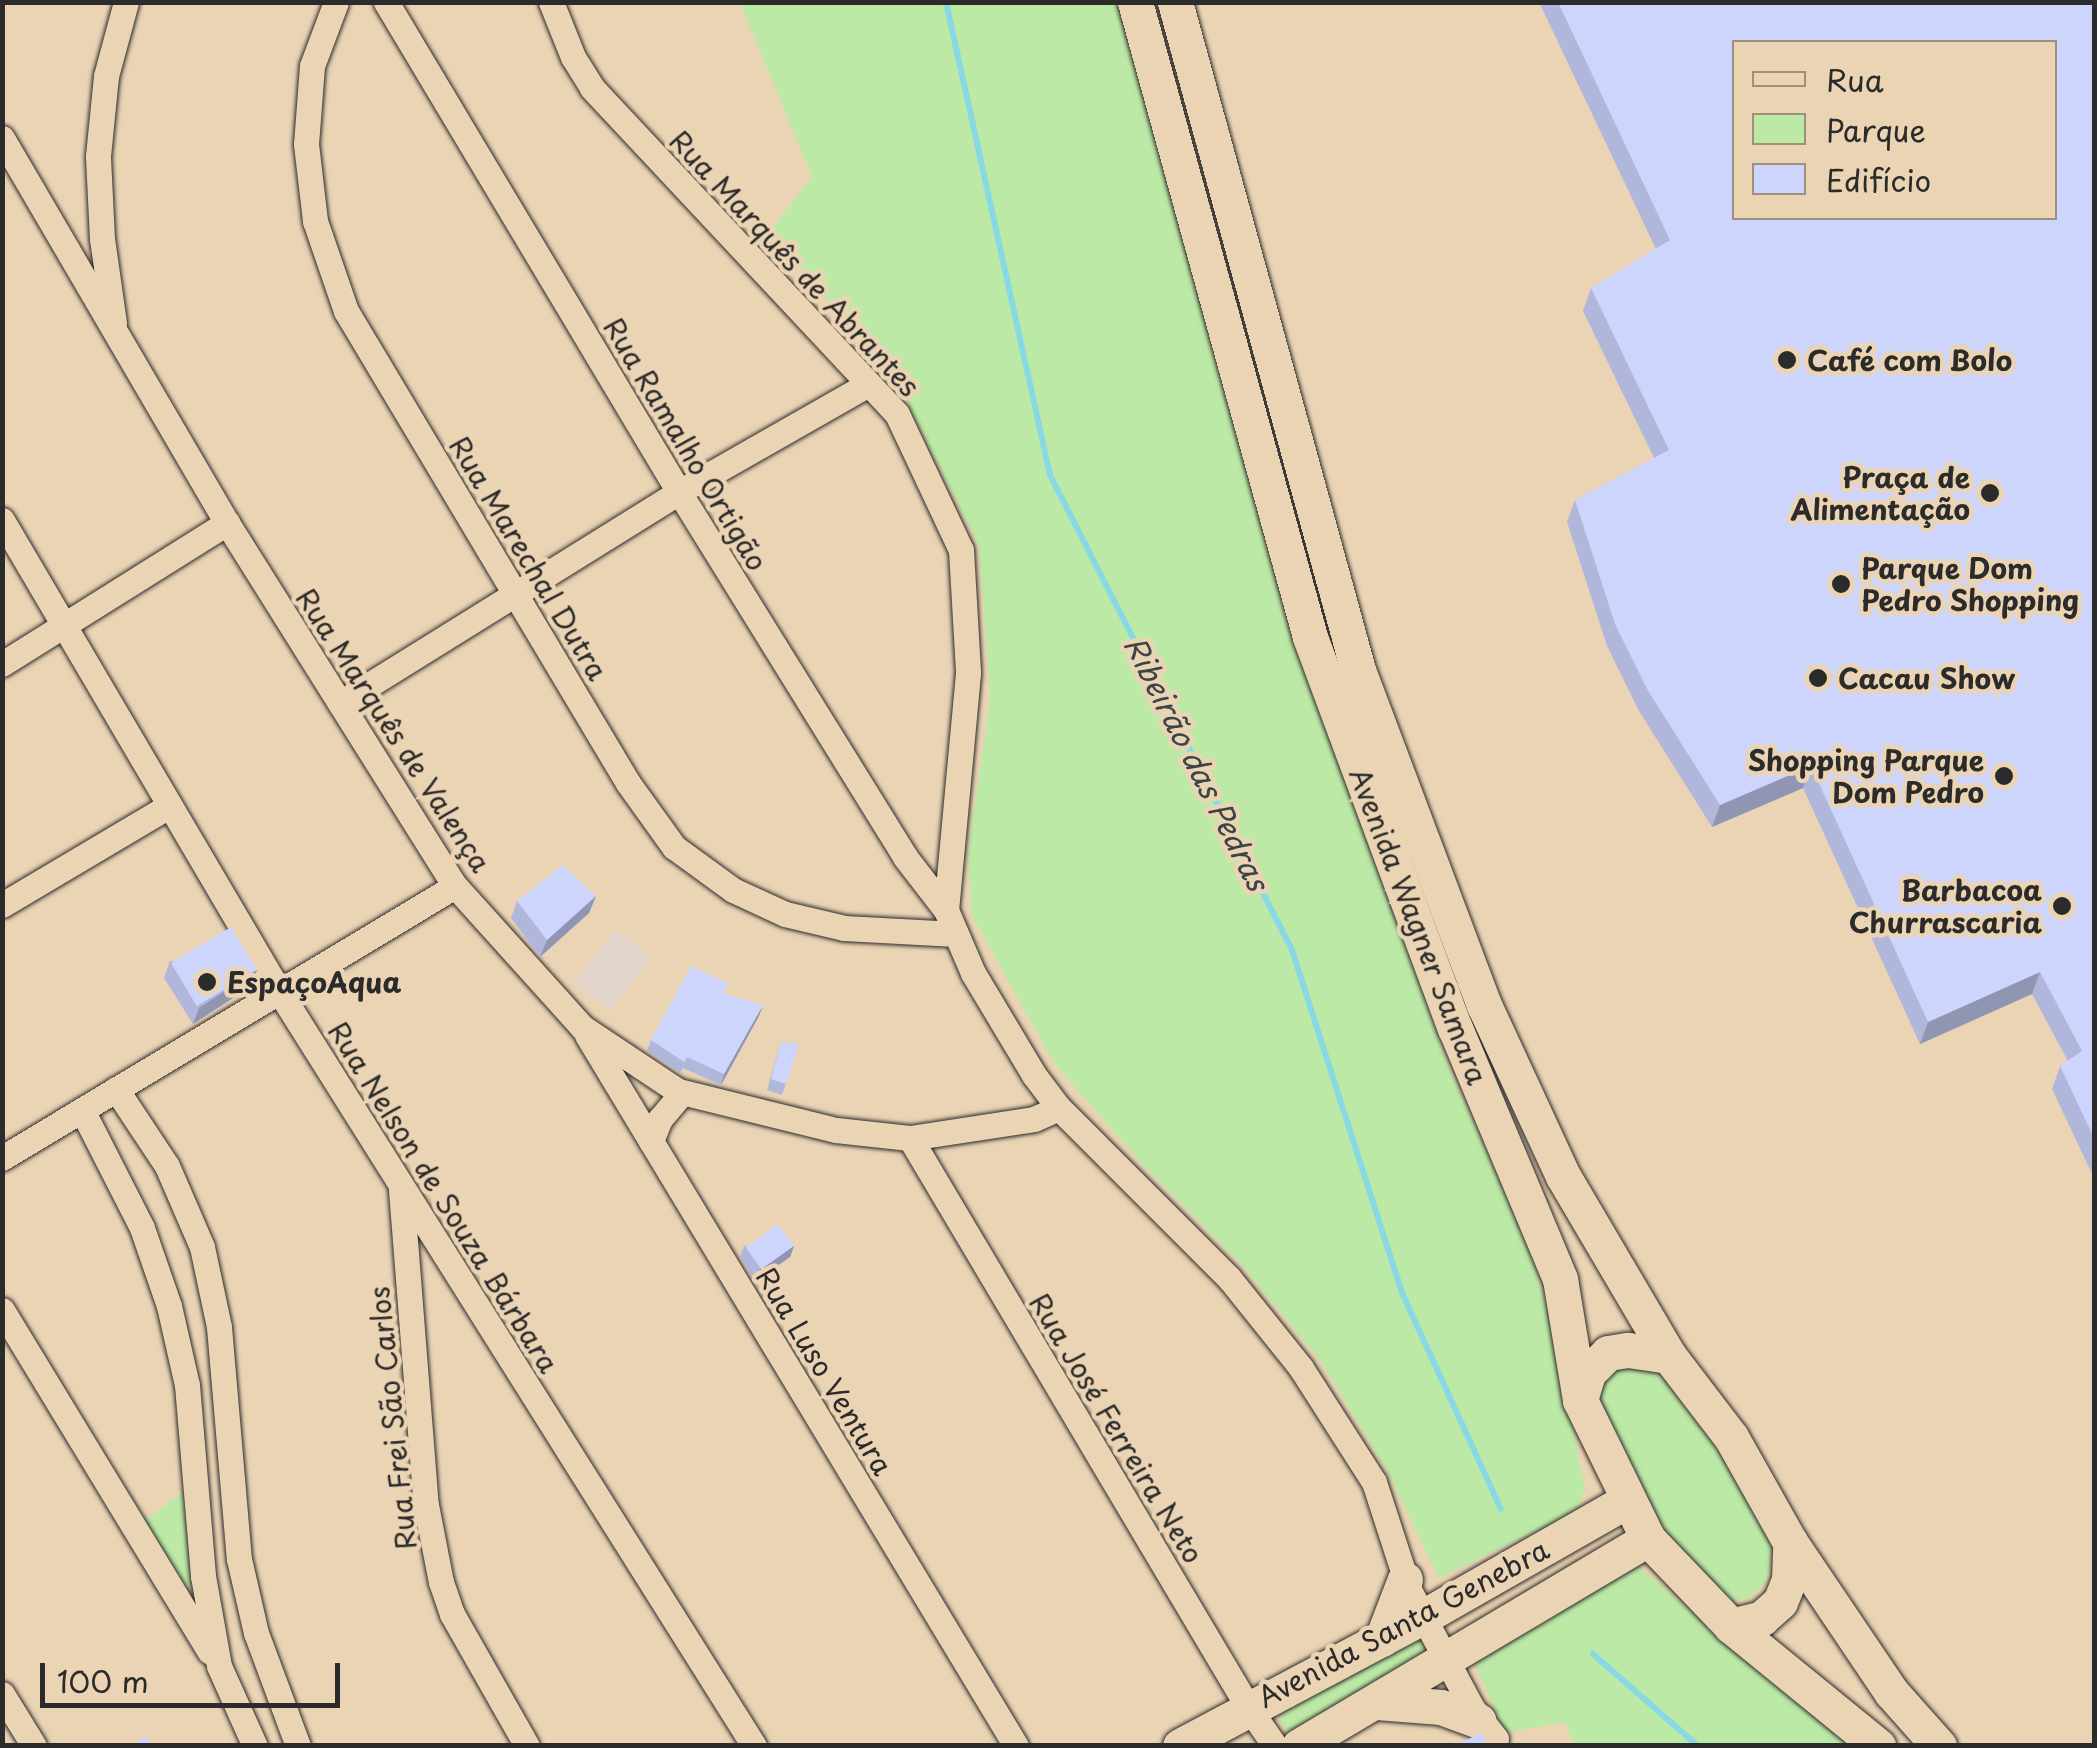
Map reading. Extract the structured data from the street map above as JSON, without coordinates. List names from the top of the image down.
{
  "streets": {
    "main road": ["Avenida Wagner Samara", "Avenida Santa Genebra"],
    "street": [
      "Rua Marquês de Abrantes",
      "Rua Ramalho Ortigão",
      "Rua Marechal Dutra",
      "Rua Marquês de Valença",
      "Rua Nelson de Souza Bárbara",
      "Rua Luso Ventura",
      "Rua Frei São Carlos",
      "Rua José Ferreira Neto"
    ]
  },
  "crossings": [
    ["Rua Marquês de Abrantes", "Rua Ramalho Ortigão"],
    ["Rua Marquês de Abrantes", "Rua Marechal Dutra"],
    ["Rua Marquês de Abrantes", "Rua Marquês de Valença"],
    ["Rua Marquês de Abrantes", "Avenida Santa Genebra"],
    ["Rua Ramalho Ortigão", "Rua Marechal Dutra"],
    ["Rua Marquês de Valença", "Rua Luso Ventura"],
    ["Rua Marquês de Valença", "Rua José Ferreira Neto"],
    ["Avenida Wagner Samara", "Avenida Santa Genebra"],
    ["Rua Nelson de Souza Bárbara", "Rua Frei São Carlos"],
    ["Rua José Ferreira Neto", "Avenida Santa Genebra"]
  ],
  "water": ["Ribeirão das Pedras"],
  "places": [
    "Café com Bolo",
    "Praça de Alimentação",
    "Parque Dom Pedro Shopping",
    "Cacau Show",
    "Shopping Parque Dom Pedro",
    "Barbacoa Churrascaria",
    "EspaçoAqua"
  ],
  "legend": ["Rua", "Parque", "Edifício"],
  "scale_bar": "100 m"
}
